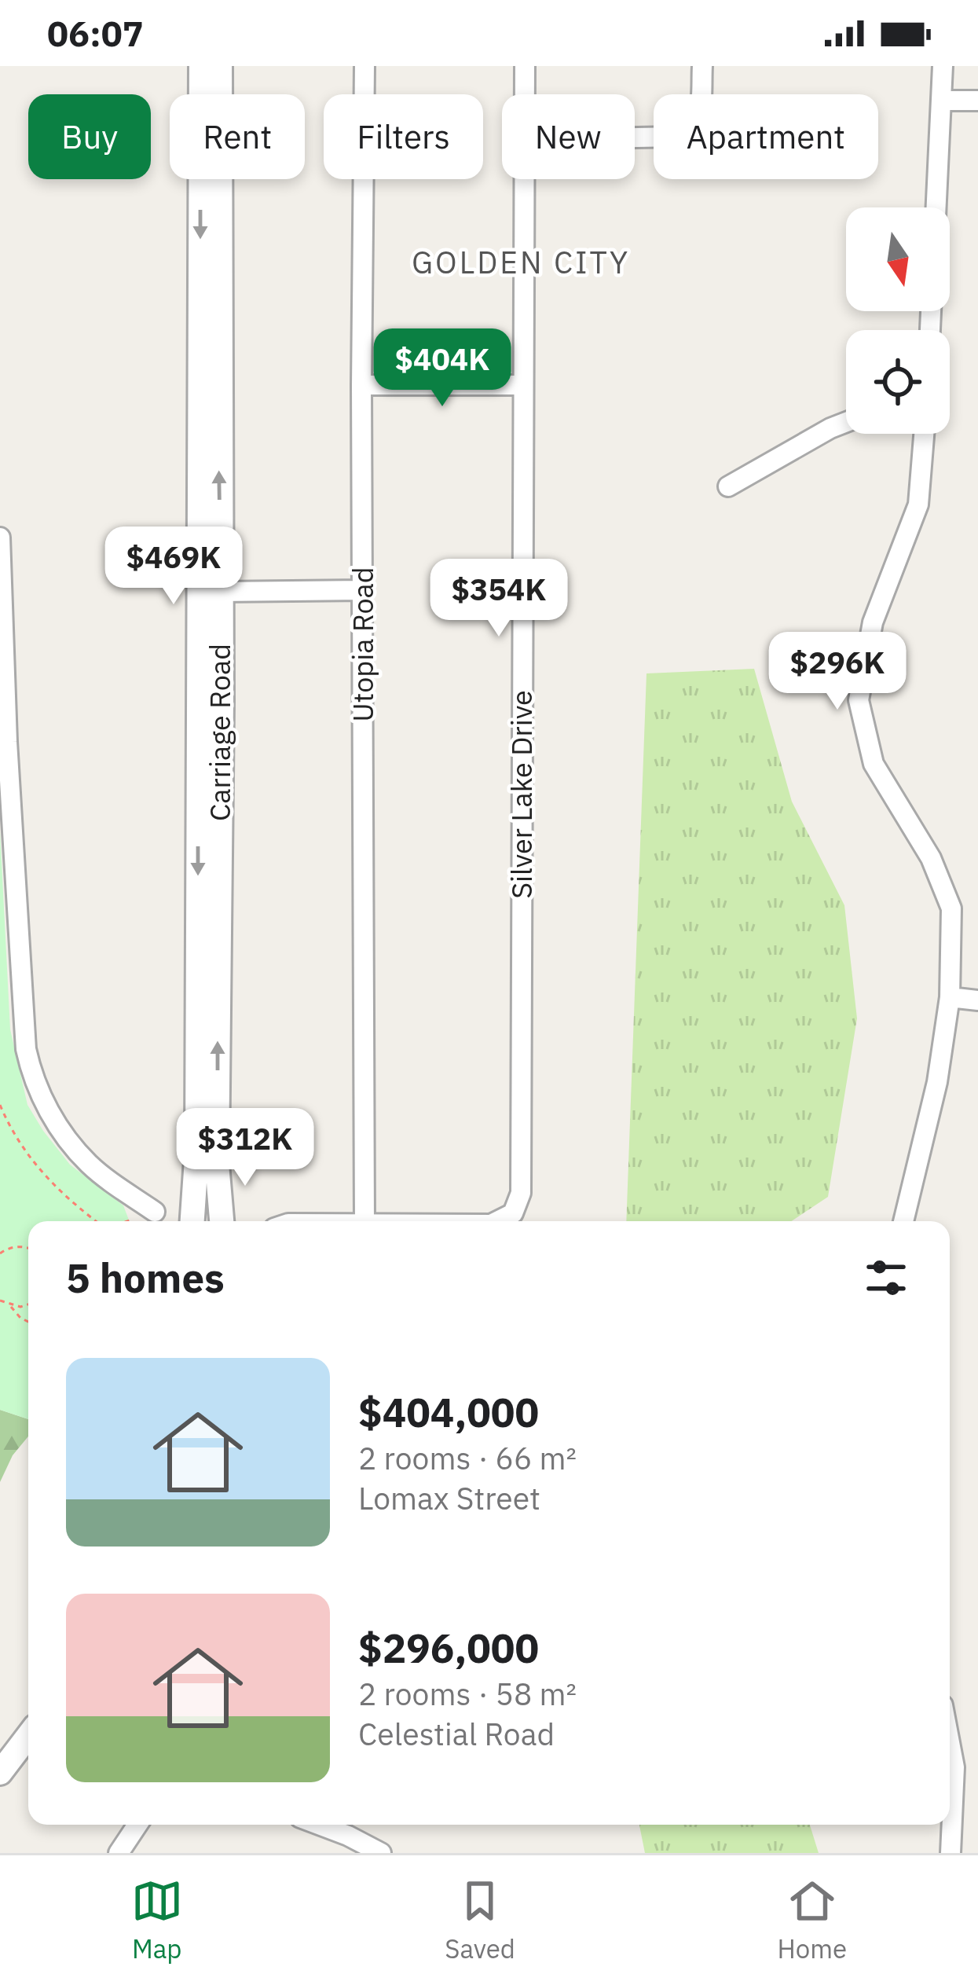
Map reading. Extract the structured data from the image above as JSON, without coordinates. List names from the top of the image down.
{
  "streets": {
    "street": ["Utopia Road", "Carriage Road", "Silver Lake Drive"]
  },
  "districts": ["GOLDEN CITY"],
  "north": "bottom",
  "page": {
    "status": "06:07",
    "chip": [
      "Buy",
      "Rent",
      "Filters",
      "New",
      "Apartment"
    ],
    "price": [
      "$404K",
      "$469K",
      "$354K",
      "$296K",
      "$312K"
    ],
    "heading": "5 homes",
    "list": [
      {
        "name": "$404,000",
        "note": "2 rooms · 66 m² · Lomax Street"
      },
      {
        "name": "$296,000",
        "note": "2 rooms · 58 m² · Celestial Road"
      }
    ],
    "tabs": ["Map", "Saved", "Home"]
  }
}
